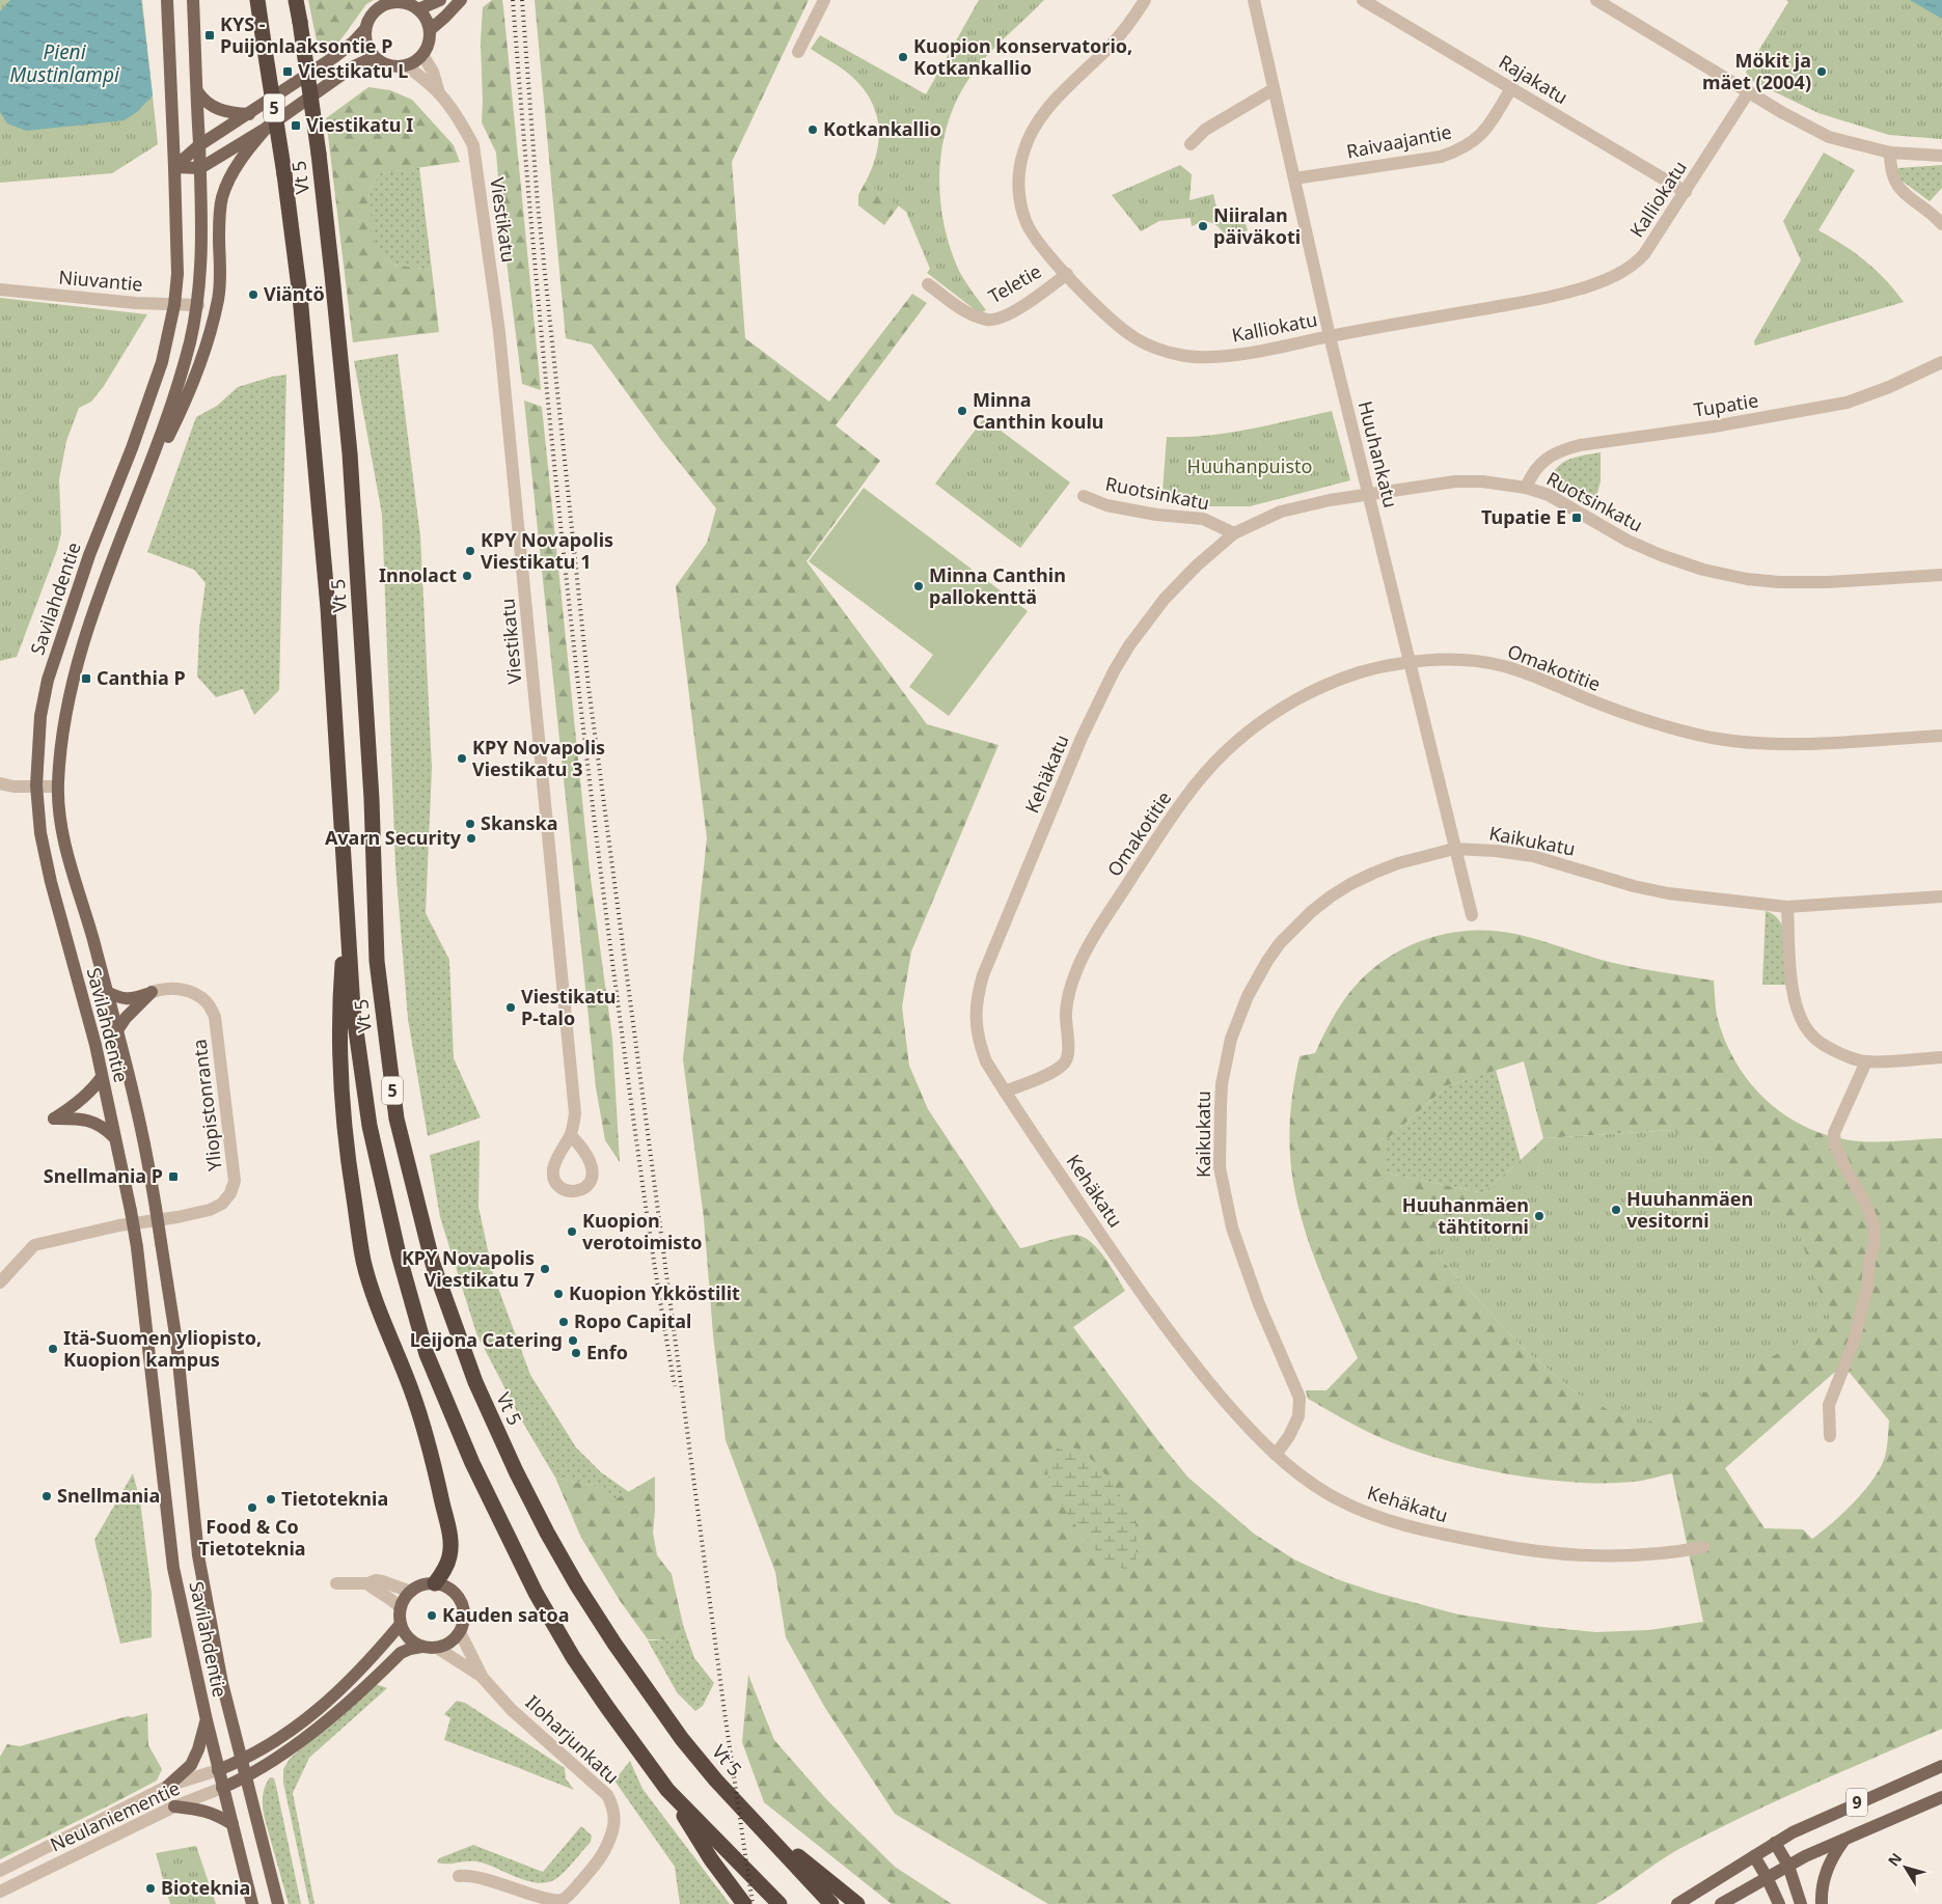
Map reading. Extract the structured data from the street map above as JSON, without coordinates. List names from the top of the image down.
{
  "streets": {
    "highway": ["5", "Vt 5"],
    "main road": ["Savilahdentie", "9", "Neulaniementie"],
    "street": [
      "Rajakatu",
      "Raivaajantie",
      "Kalliokatu",
      "Viestikatu",
      "Niuvantie",
      "Teletie",
      "Tupatie",
      "Huuhankatu",
      "Ruotsinkatu",
      "Omakotitie",
      "Kehäkatu",
      "Kaikukatu",
      "Yliopistonranta",
      "Iloharjunkatu"
    ]
  },
  "crossings": [
    ["Rajakatu", "Raivaajantie"],
    ["Rajakatu", "Kalliokatu"],
    ["Raivaajantie", "Huuhankatu"],
    ["Kalliokatu", "Teletie"],
    ["Kalliokatu", "Huuhankatu"],
    ["Niuvantie", "Savilahdentie"],
    ["Tupatie", "Ruotsinkatu"],
    ["Huuhankatu", "Ruotsinkatu"],
    ["Huuhankatu", "Omakotitie"],
    ["Huuhankatu", "Kaikukatu"],
    ["Ruotsinkatu", "Kehäkatu"],
    ["Savilahdentie", "Neulaniementie"],
    ["Omakotitie", "Kehäkatu"],
    ["Kehäkatu", "Kaikukatu"]
  ],
  "water": ["Pieni Mustinlampi"],
  "parks": ["Huuhanpuisto"],
  "places": {
    "transit": [
      "KYS - Puijonlaaksontie P",
      "Viestikatu L",
      "Viestikatu I",
      "Tupatie E",
      "Canthia P",
      "Snellmania P"
    ],
    "other": [
      "Kuopion konservatorio, Kotkankallio",
      "Mökit ja mäet (2004)",
      "Kotkankallio",
      "Niiralan päiväkoti",
      "Viäntö",
      "Minna Canthin koulu",
      "KPY Novapolis Viestikatu 1",
      "Innolact",
      "Minna Canthin pallokenttä",
      "KPY Novapolis Viestikatu 3",
      "Skanska",
      "Avarn Security",
      "Viestikatu P-talo",
      "Huuhanmäen vesitorni",
      "Huuhanmäen tähtitorni",
      "Kuopion verotoimisto",
      "KPY Novapolis Viestikatu 7",
      "Kuopion Ykköstilit",
      "Ropo Capital",
      "Leijona Catering",
      "Itä-Suomen yliopisto, Kuopion kampus",
      "Enfo",
      "Snellmania",
      "Tietoteknia",
      "Food & Co Tietoteknia",
      "Kauden satoa",
      "Bioteknia"
    ]
  },
  "north": "top left"
}
